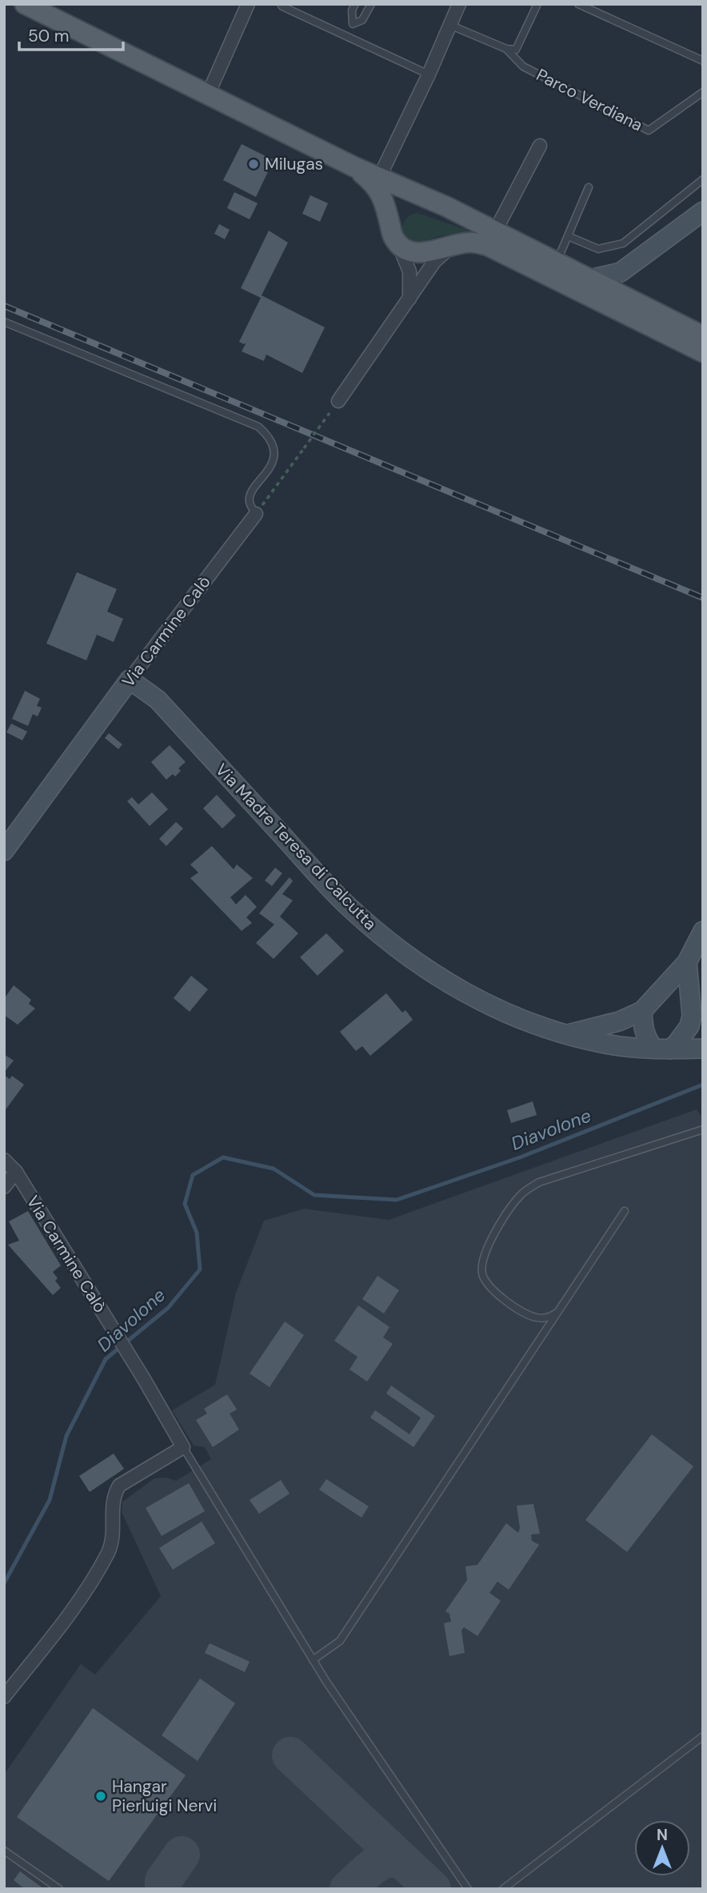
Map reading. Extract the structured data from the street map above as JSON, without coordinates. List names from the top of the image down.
{
  "streets": {
    "street": ["Via Carmine Calò", "Via Madre Teresa di Calcutta"],
    "lane": ["Parco Verdiana"]
  },
  "crossings": [
    ["Via Carmine Calò", "Via Madre Teresa di Calcutta"]
  ],
  "water": ["Diavolone"],
  "places": ["Milugas", "Hangar Pierluigi Nervi"],
  "scale_bar": "50 m",
  "north": "top"
}
